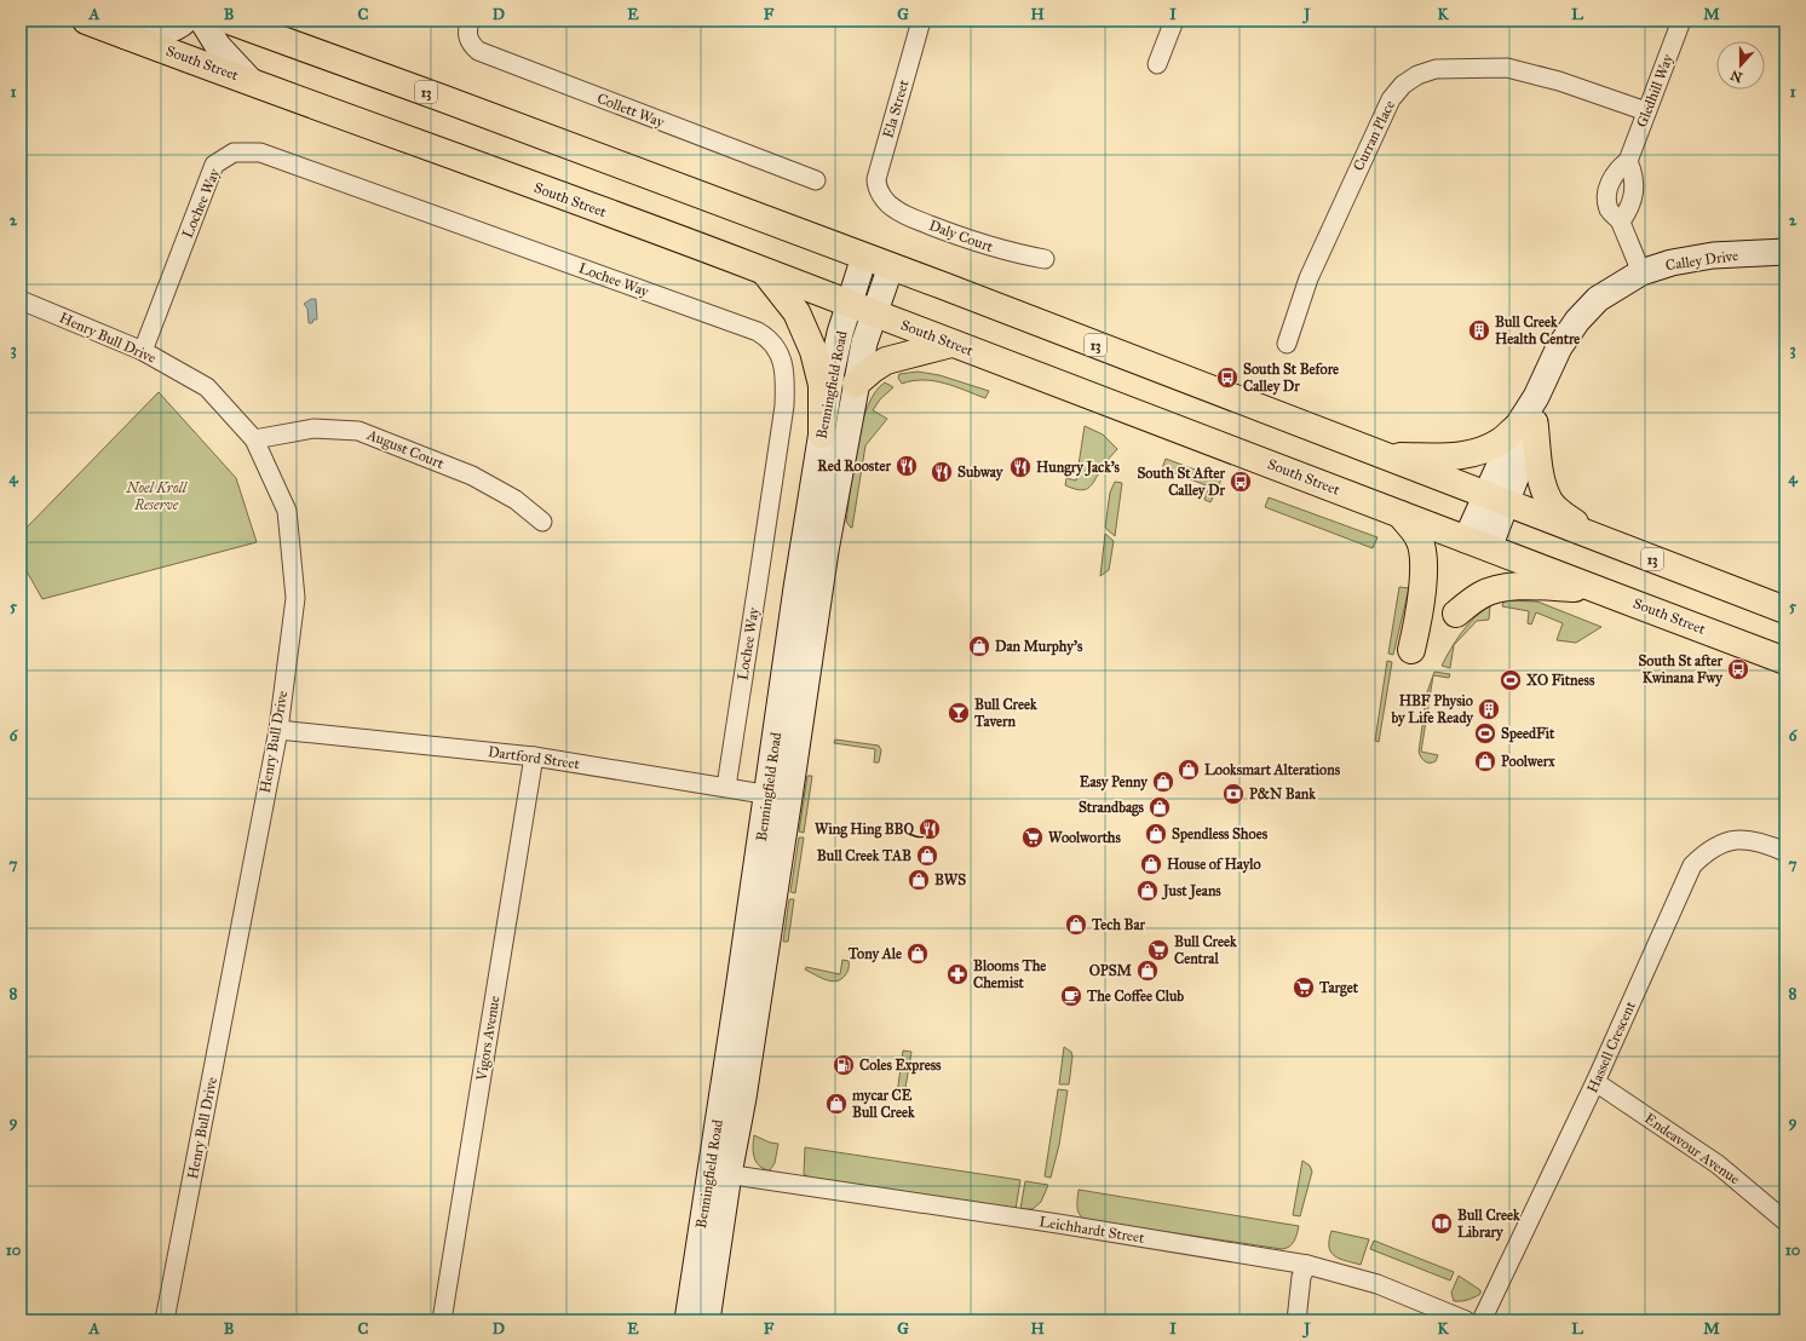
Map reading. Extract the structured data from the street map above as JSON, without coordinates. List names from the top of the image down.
{
  "streets": {
    "highway": ["South Street", "13"],
    "main road": ["Calley Drive", "Benningfield Road"],
    "street": [
      "Gledhill Way",
      "Ela Street",
      "Collett Way",
      "Curran Place",
      "Lochee Way",
      "Daly Court",
      "Henry Bull Drive",
      "August Court",
      "Dartford Street",
      "Vigors Avenue",
      "Hassell Crescent",
      "Endeavour Avenue",
      "Leichhardt Street"
    ]
  },
  "crossings": [
    ["South Street", "Calley Drive"],
    ["South Street", "Benningfield Road"],
    ["Gledhill Way", "Curran Place"],
    ["Gledhill Way", "Calley Drive"],
    ["13", "Calley Drive"],
    ["13", "Benningfield Road"],
    ["Ela Street", "Daly Court"],
    ["Lochee Way", "Henry Bull Drive"],
    ["Lochee Way", "Dartford Street"],
    ["Henry Bull Drive", "August Court"],
    ["Henry Bull Drive", "Dartford Street"],
    ["Benningfield Road", "Dartford Street"],
    ["Benningfield Road", "Leichhardt Street"],
    ["Dartford Street", "Vigors Avenue"],
    ["Hassell Crescent", "Endeavour Avenue"]
  ],
  "parks": ["Noel Kroll Reserve"],
  "places": {
    "building": ["Bull Creek Health Centre", "HBF Physio by Life Ready"],
    "bus stop": ["South St Before Calley Dr", "South St After Calley Dr", "South St after Kwinana Fwy"],
    "restaurant": [
      "Red Rooster",
      "Hungry Jack's",
      "Subway",
      "Wing Hing BBQ"
    ],
    "shop": [
      "Dan Murphy's",
      "Poolwerx",
      "Looksmart Alterations",
      "Easy Penny",
      "Strandbags",
      "Spendless Shoes",
      "Bull Creek TAB",
      "House of Haylo",
      "BWS",
      "Just Jeans",
      "Tech Bar",
      "Tony Ale",
      "OPSM",
      "mycar CE Bull Creek"
    ],
    "sports": ["XO Fitness", "SpeedFit"],
    "bar": ["Bull Creek Tavern"],
    "bank": ["P&N Bank"],
    "supermarket": ["Woolworths", "Bull Creek Central", "Target"],
    "pharmacy": ["Blooms The Chemist"],
    "cafe": ["The Coffee Club"],
    "fuel station": ["Coles Express"],
    "library": ["Bull Creek Library"]
  },
  "north": "bottom",
  "grid": {
    "columns": [
      "A",
      "B",
      "C",
      "D",
      "E",
      "F",
      "G",
      "H",
      "I",
      "J",
      "K",
      "L",
      "M"
    ],
    "rows": [
      "1",
      "2",
      "3",
      "4",
      "5",
      "6",
      "7",
      "8",
      "9",
      "10"
    ]
  }
}
